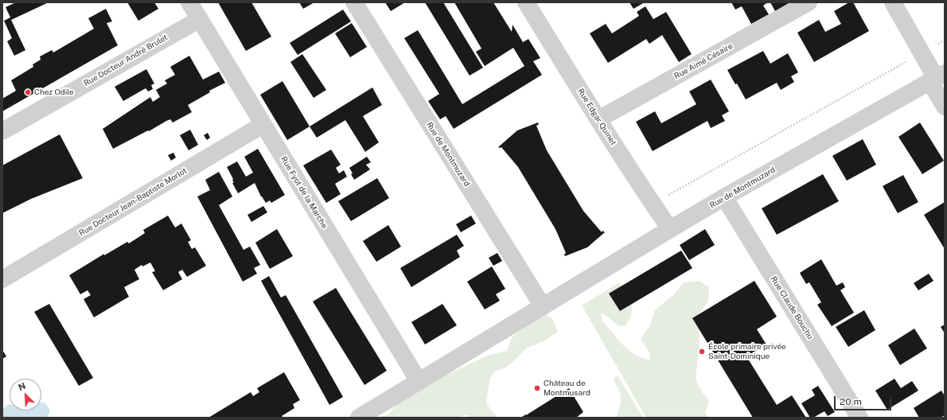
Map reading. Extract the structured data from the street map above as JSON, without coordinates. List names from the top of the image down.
{
  "streets": {
    "street": [
      "Rue Docteur André Brulet",
      "Rue Aimé Césaire",
      "Rue Edgar Quinet",
      "Rue de Montmuzard",
      "Rue Fyot de la Marche",
      "Rue Docteur Jean-Baptiste Morlot",
      "Rue Claude Bouchu"
    ]
  },
  "crossings": [
    ["Rue Docteur André Brulet", "Rue Fyot de la Marche"],
    ["Rue Aimé Césaire", "Rue Edgar Quinet"],
    ["Rue Edgar Quinet", "Rue de Montmuzard"],
    ["Rue de Montmuzard", "Rue Fyot de la Marche"],
    ["Rue de Montmuzard", "Rue Claude Bouchu"],
    ["Rue Fyot de la Marche", "Rue Docteur Jean-Baptiste Morlot"]
  ],
  "places": ["Chez Odile", "École primaire privée Saint-Dominique", "Château de Montmusard"],
  "scale_bar": "20 m",
  "north": "top left"
}
